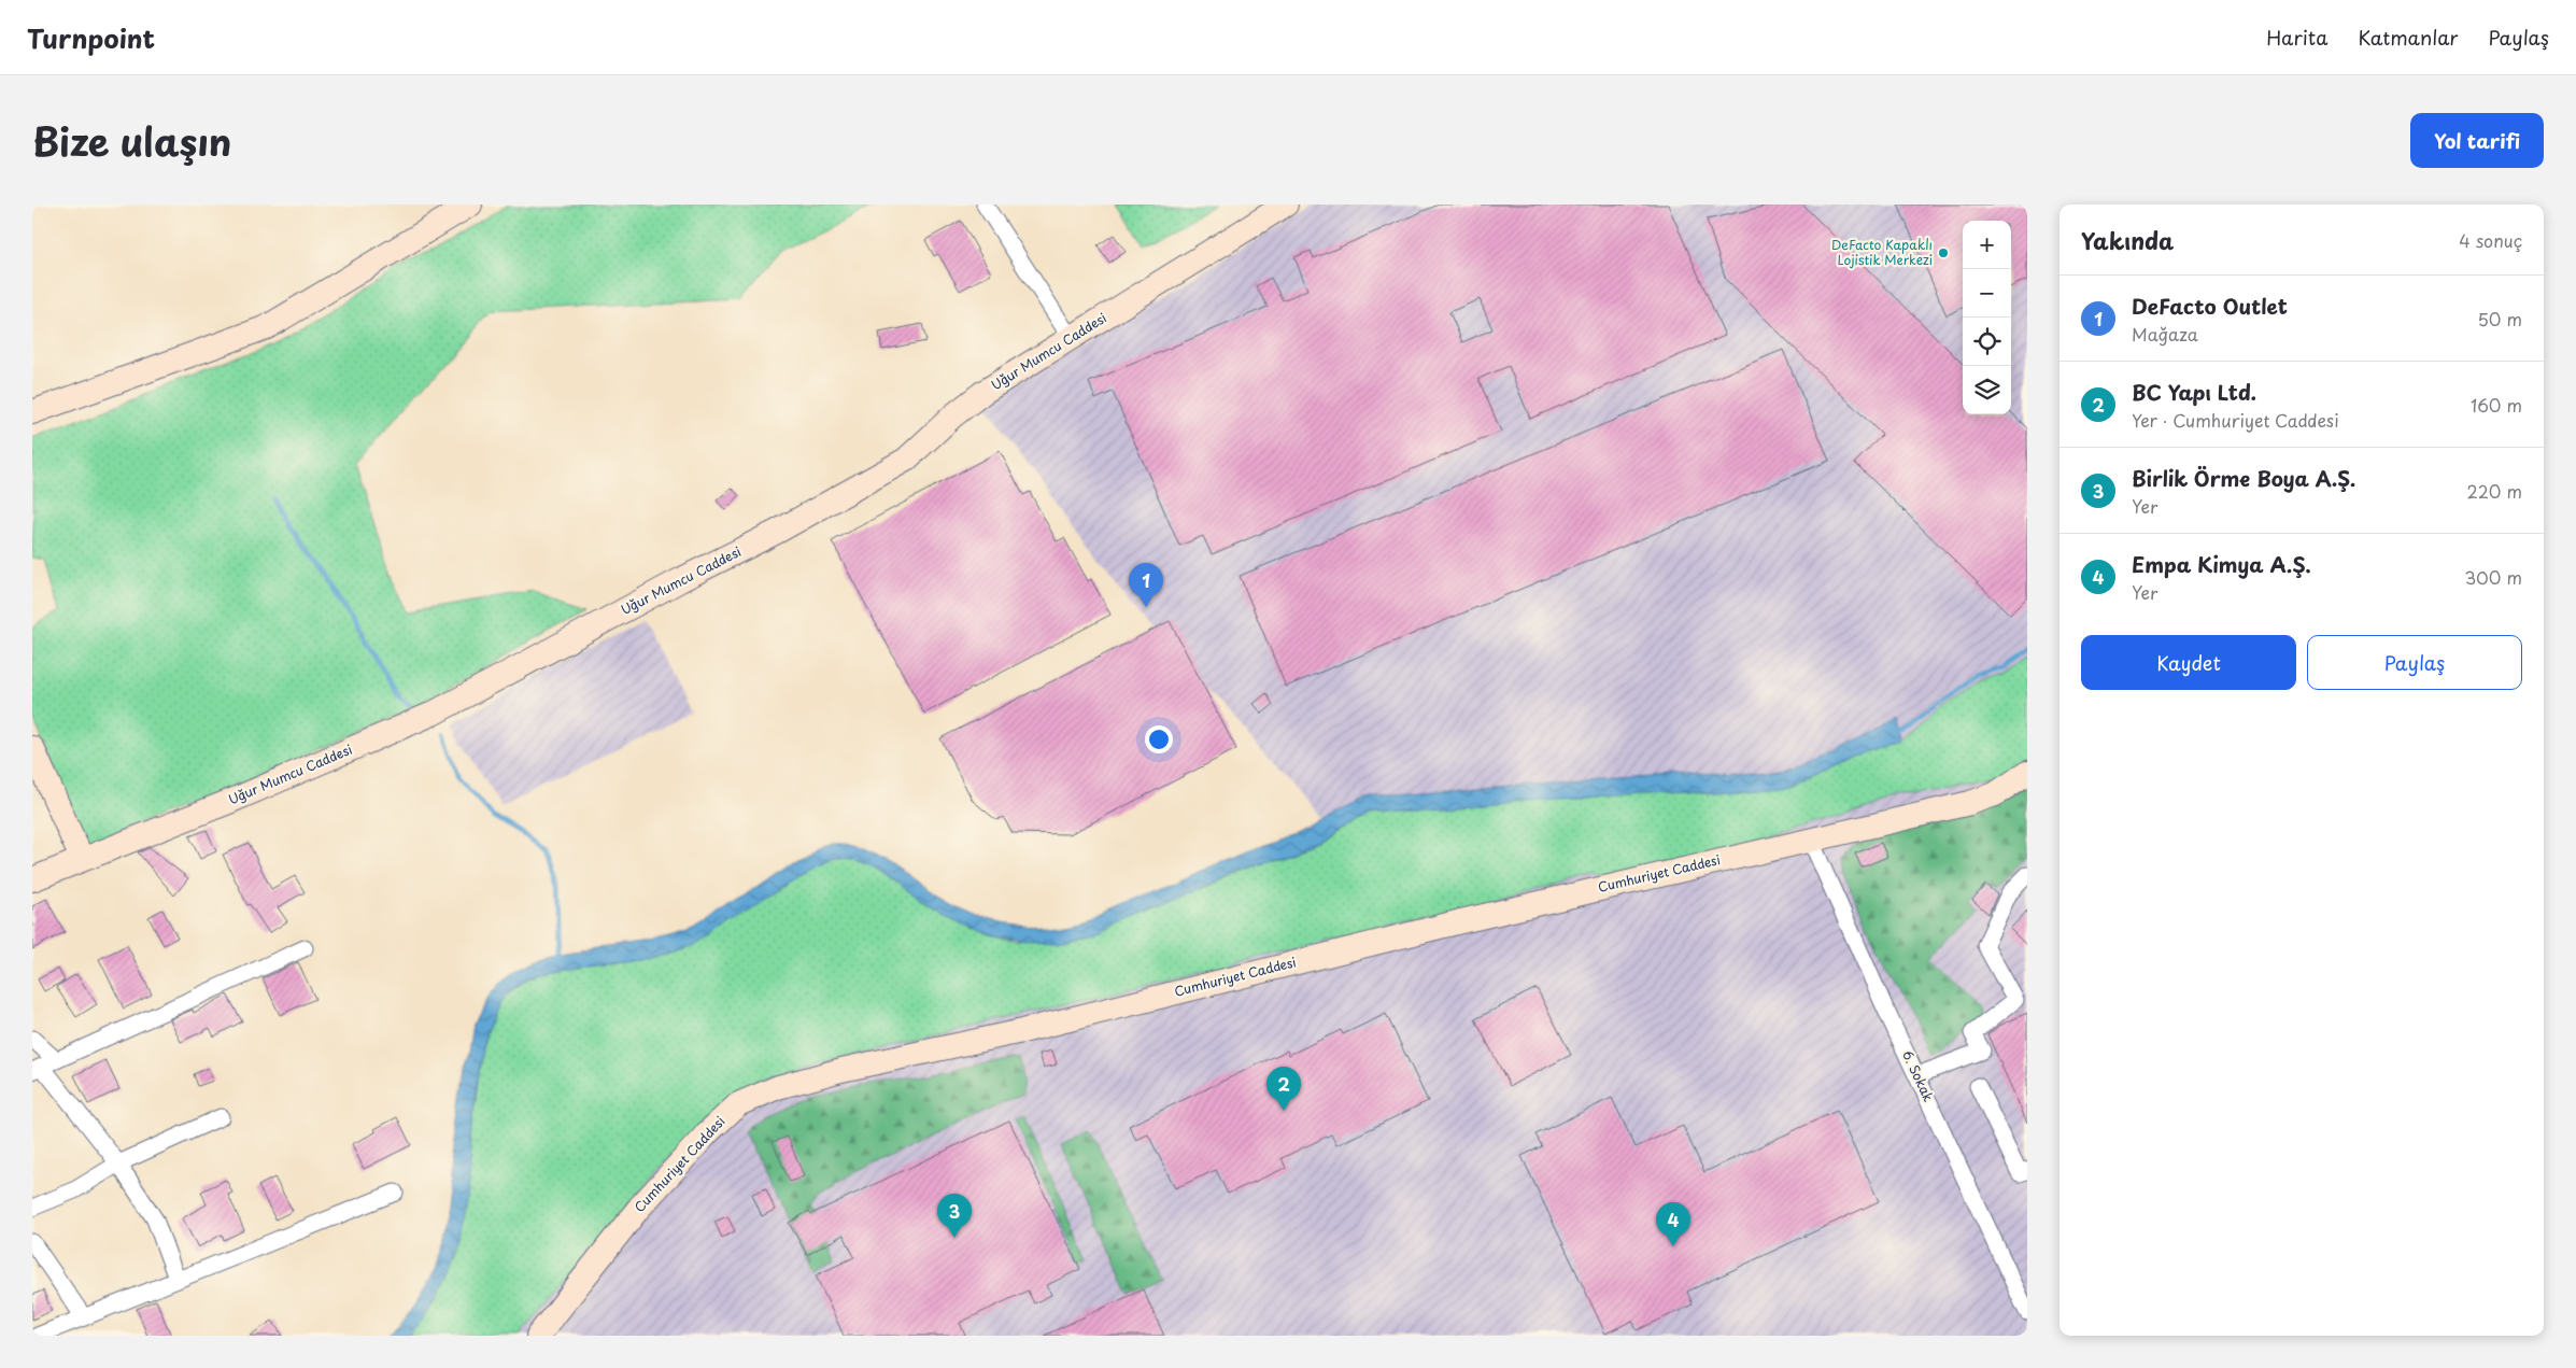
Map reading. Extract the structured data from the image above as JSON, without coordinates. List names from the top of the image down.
{
  "streets": {
    "street": ["Uğur Mumcu Caddesi", "Cumhuriyet Caddesi", "6. Sokak"]
  },
  "crossings": [
    ["Cumhuriyet Caddesi", "6. Sokak"]
  ],
  "places": ["DeFacto Kapaklı Lojistik Merkezi"],
  "page": {
    "header": "Turnpoint",
    "nav": ["Harita", "Katmanlar", "Paylaş"],
    "title": "Bize ulaşın",
    "buttons": [
      "Yol tarifi",
      ["Kaydet", "Paylaş"]
    ],
    "heading": ["Yakında", "4 sonuç"],
    "map_buttons": ["+", "−"],
    "list": [
      {
        "mark": "1",
        "name": "DeFacto Outlet",
        "note": "Mağaza",
        "value": "50 m"
      },
      {
        "mark": "2",
        "name": "BC Yapı Ltd.",
        "note": "Yer · Cumhuriyet Caddesi",
        "value": "160 m"
      },
      {
        "mark": "3",
        "name": "Birlik Örme Boya A.Ş.",
        "note": "Yer",
        "value": "220 m"
      },
      {
        "mark": "4",
        "name": "Empa Kimya A.Ş.",
        "note": "Yer",
        "value": "300 m"
      }
    ],
    "pins": [
      "1",
      "2",
      "3",
      "4"
    ]
  }
}
